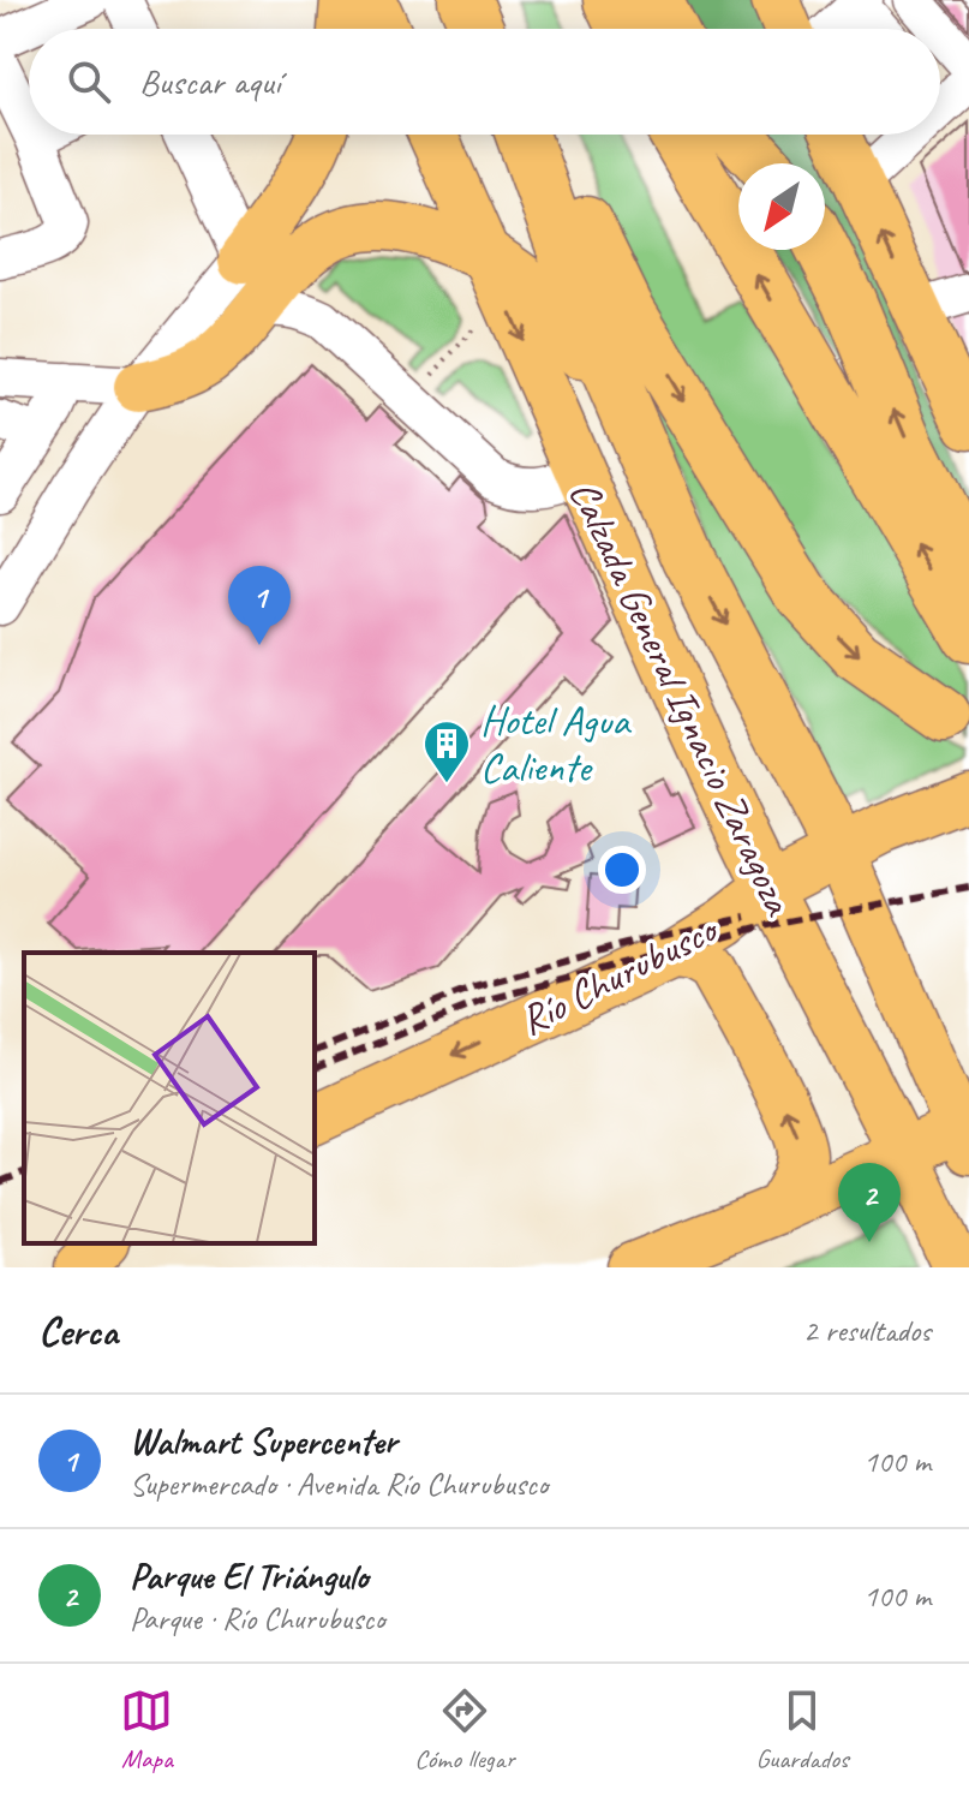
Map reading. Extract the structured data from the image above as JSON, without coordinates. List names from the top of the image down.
{
  "streets": {
    "highway": ["Calzada General Ignacio Zaragoza"],
    "main road": ["Río Churubusco"]
  },
  "crossings": [
    ["Calzada General Ignacio Zaragoza", "Río Churubusco"]
  ],
  "places": {
    "building": ["Hotel Agua Caliente"]
  },
  "north": "bottom left",
  "page": {
    "search": "Buscar aquí",
    "pins": ["1", "2"],
    "heading": ["Cerca", "2 resultados"],
    "list": [
      {
        "mark": "1",
        "name": "Walmart Supercenter",
        "note": "Supermercado · Avenida Río Churubusco",
        "value": "100 m"
      },
      {
        "mark": "2",
        "name": "Parque El Triángulo",
        "note": "Parque · Río Churubusco",
        "value": "100 m"
      }
    ],
    "nav": ["Mapa", "Cómo llegar", "Guardados"]
  }
}
